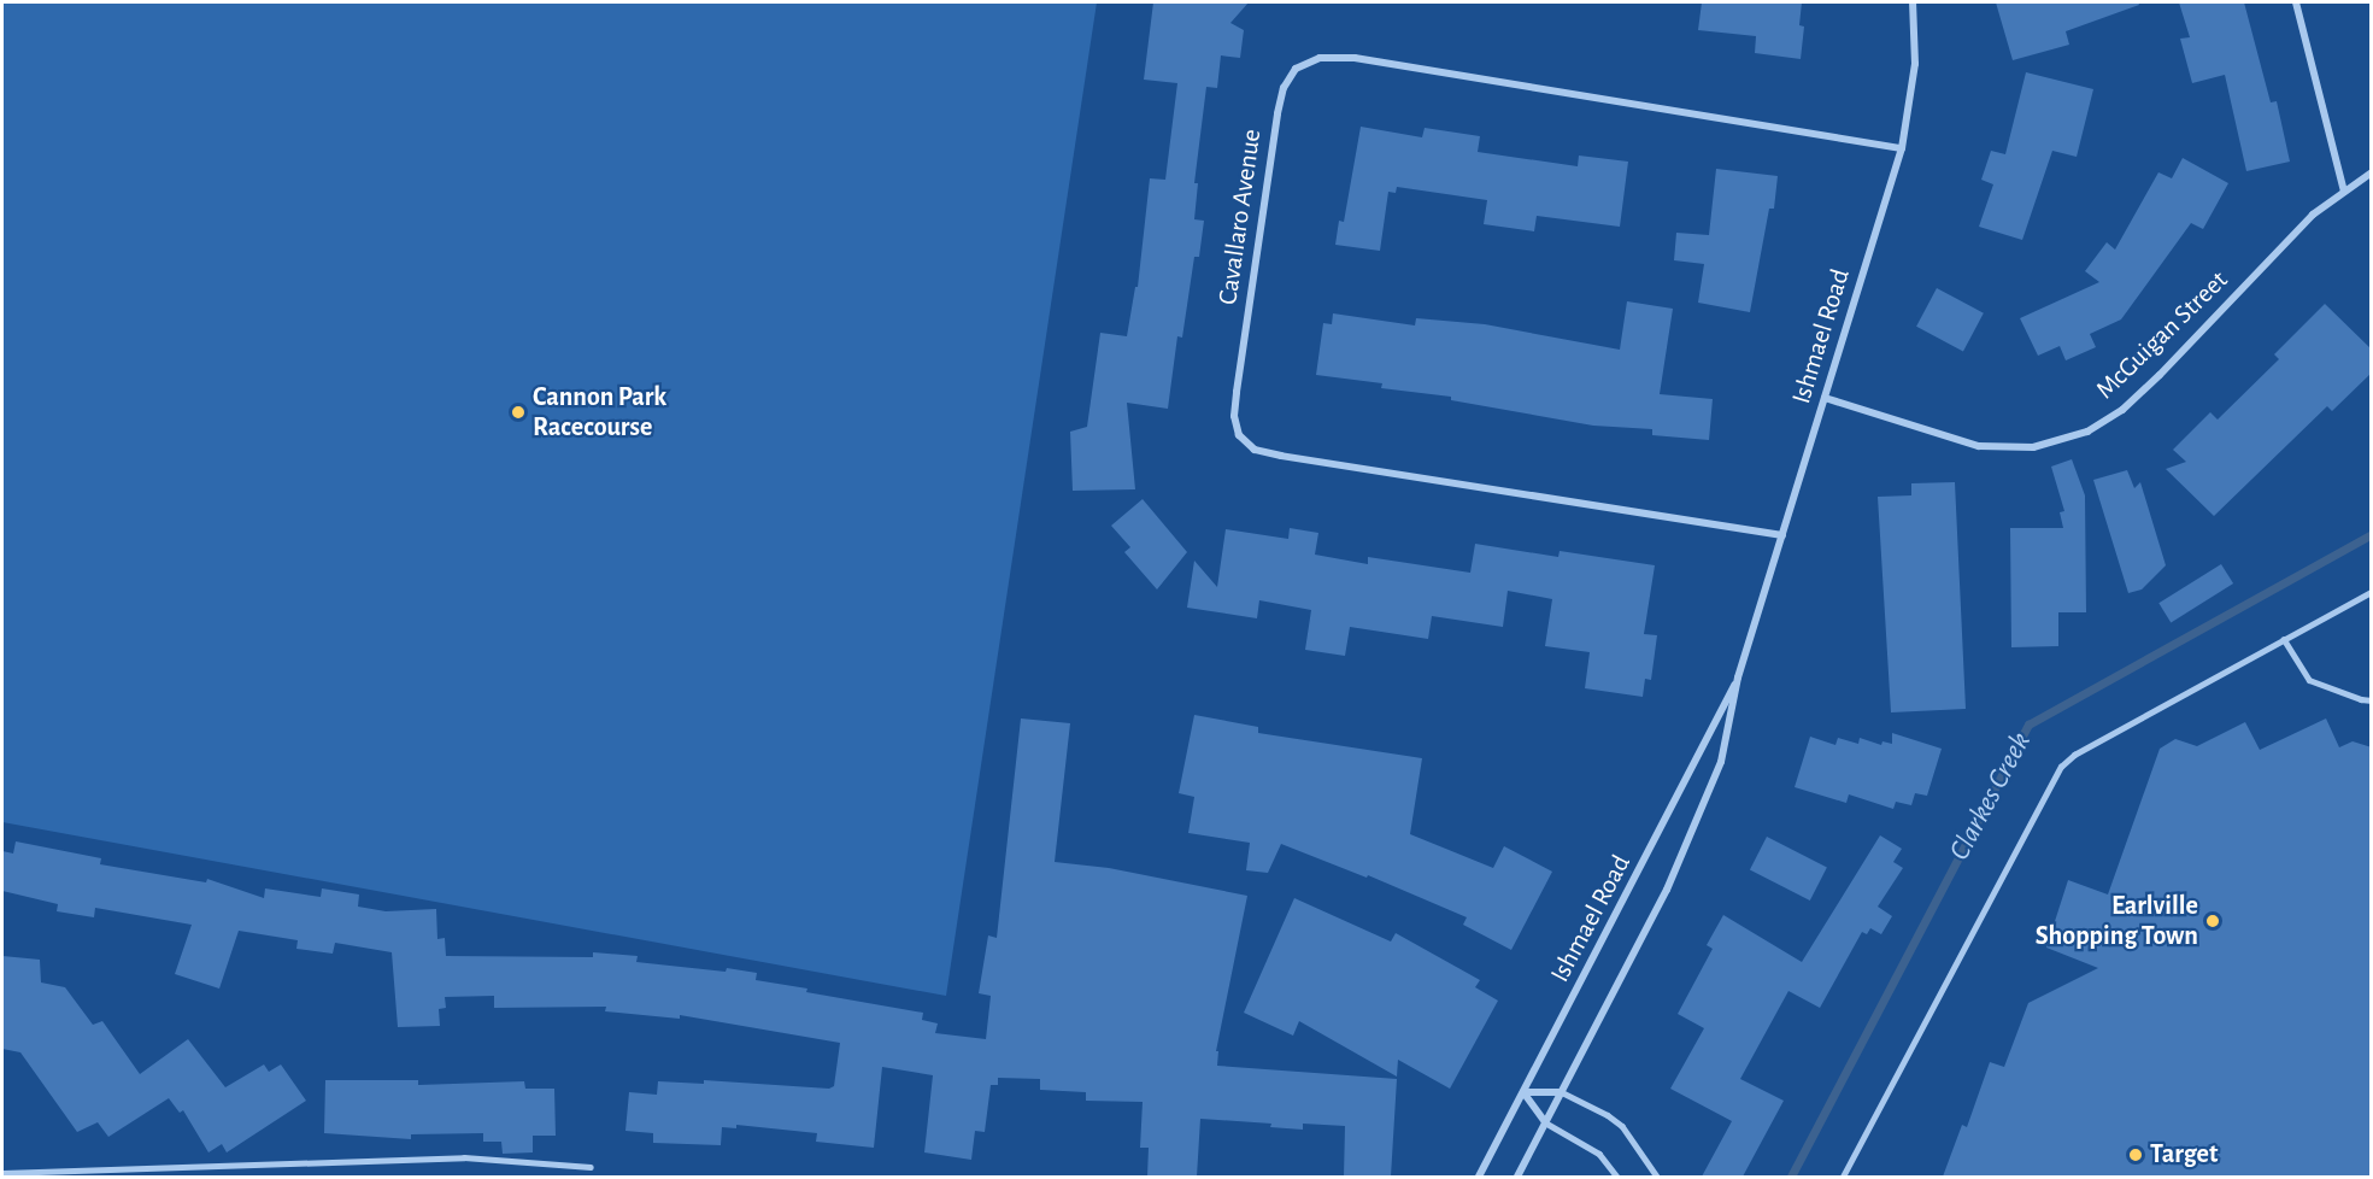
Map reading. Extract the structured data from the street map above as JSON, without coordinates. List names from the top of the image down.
{
  "streets": {
    "street": ["Cavallaro Avenue", "McGuigan Street", "Ishmael Road"]
  },
  "crossings": [
    ["Cavallaro Avenue", "Ishmael Road"],
    ["McGuigan Street", "Ishmael Road"]
  ],
  "water": ["Clarkes Creek"],
  "places": ["Cannon Park Racecourse", "Earlville Shopping Town", "Target"]
}
